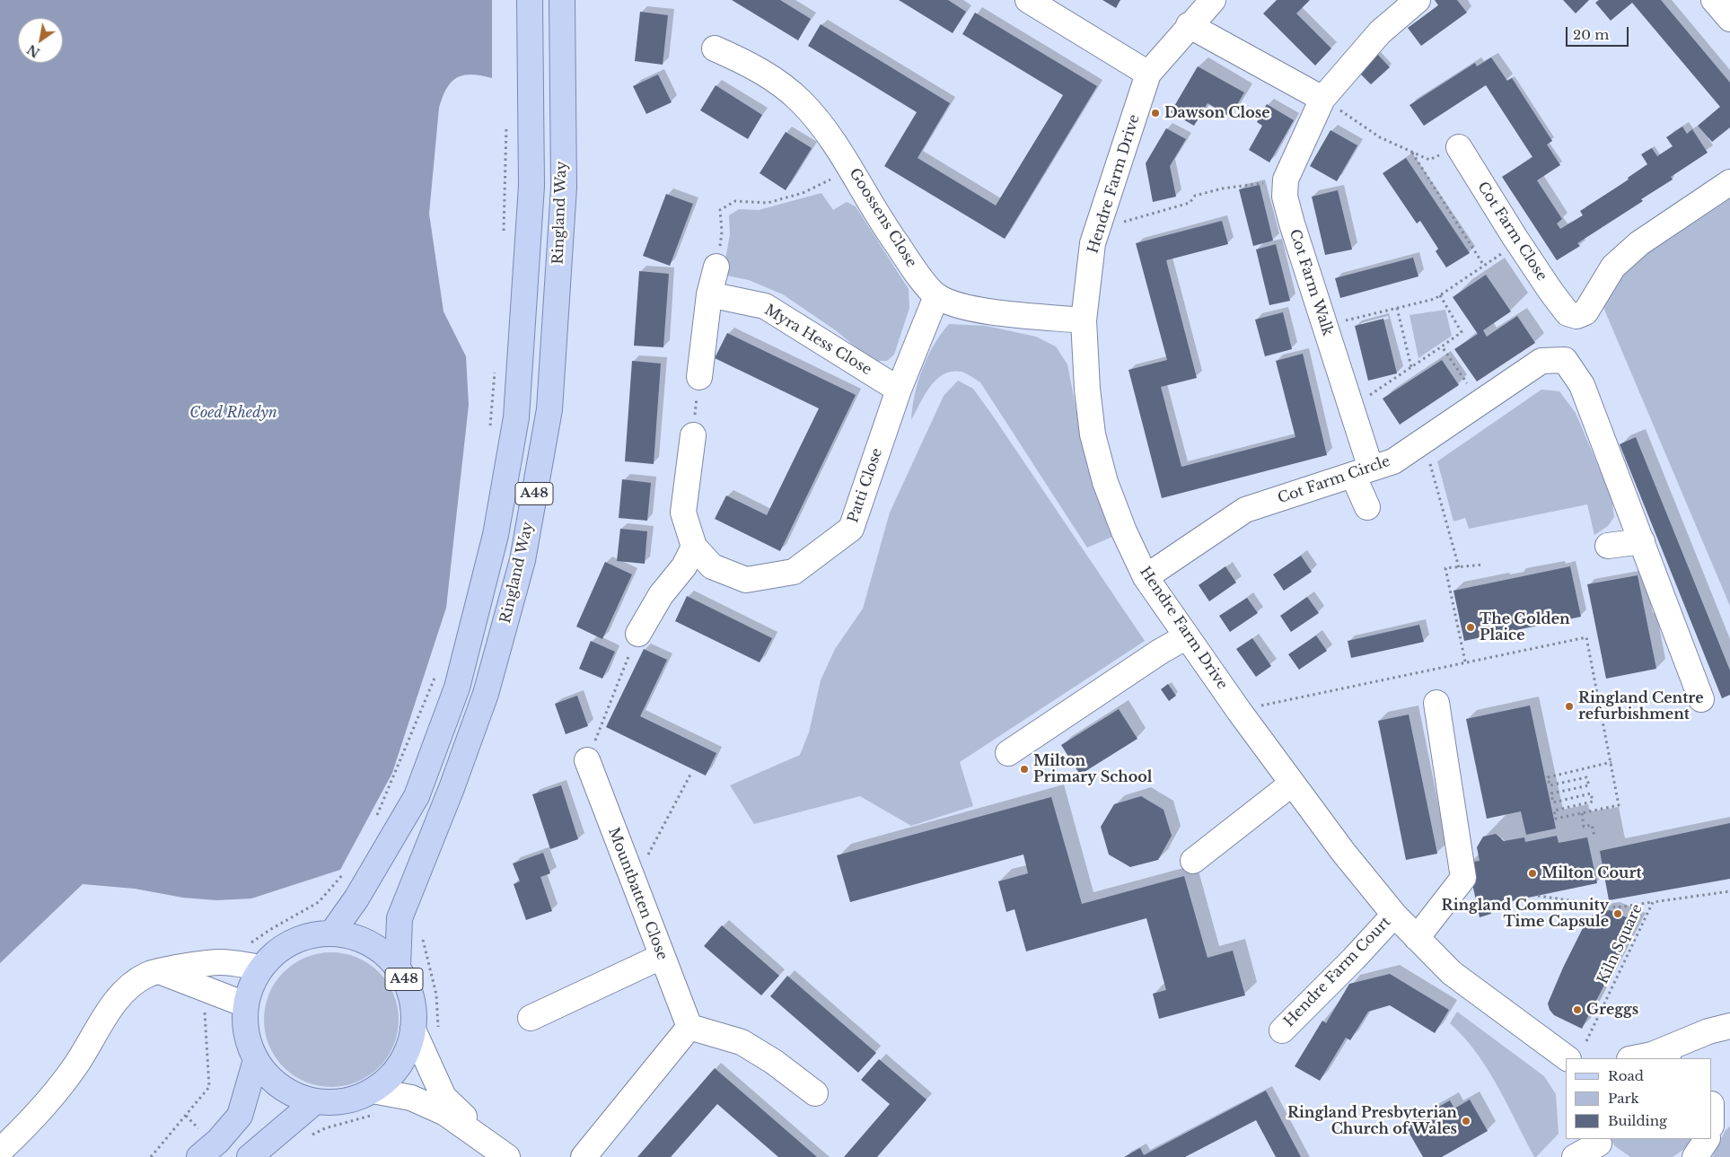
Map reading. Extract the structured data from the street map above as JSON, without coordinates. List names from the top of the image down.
{
  "streets": {
    "main road": ["Ringland Way", "A48"],
    "street": [
      "Hendre Farm Drive",
      "Goossens Close",
      "Cot Farm Close",
      "Cot Farm Walk",
      "Myra Hess Close",
      "Cot Farm Circle",
      "Patti Close",
      "Mountbatten Close",
      "Hendre Farm Court"
    ],
    "path": ["Kiln Square"]
  },
  "crossings": [
    ["Hendre Farm Drive", "Cot Farm Circle"],
    ["Hendre Farm Drive", "Hendre Farm Court"],
    ["Ringland Way", "A48"],
    ["Goossens Close", "Patti Close"],
    ["Cot Farm Walk", "Cot Farm Circle"],
    ["Myra Hess Close", "Patti Close"]
  ],
  "parks": ["Coed Rhedyn"],
  "places": [
    "Dawson Close",
    "The Golden Plaice",
    "Ringland Centre refurbishment",
    "Milton Primary School",
    "Milton Court",
    "Ringland Community Time Capsule",
    "Greggs",
    "Ringland Presbyterian Church of Wales"
  ],
  "legend": ["Road", "Park", "Building"],
  "scale_bar": "20 m",
  "north": "bottom left"
}
